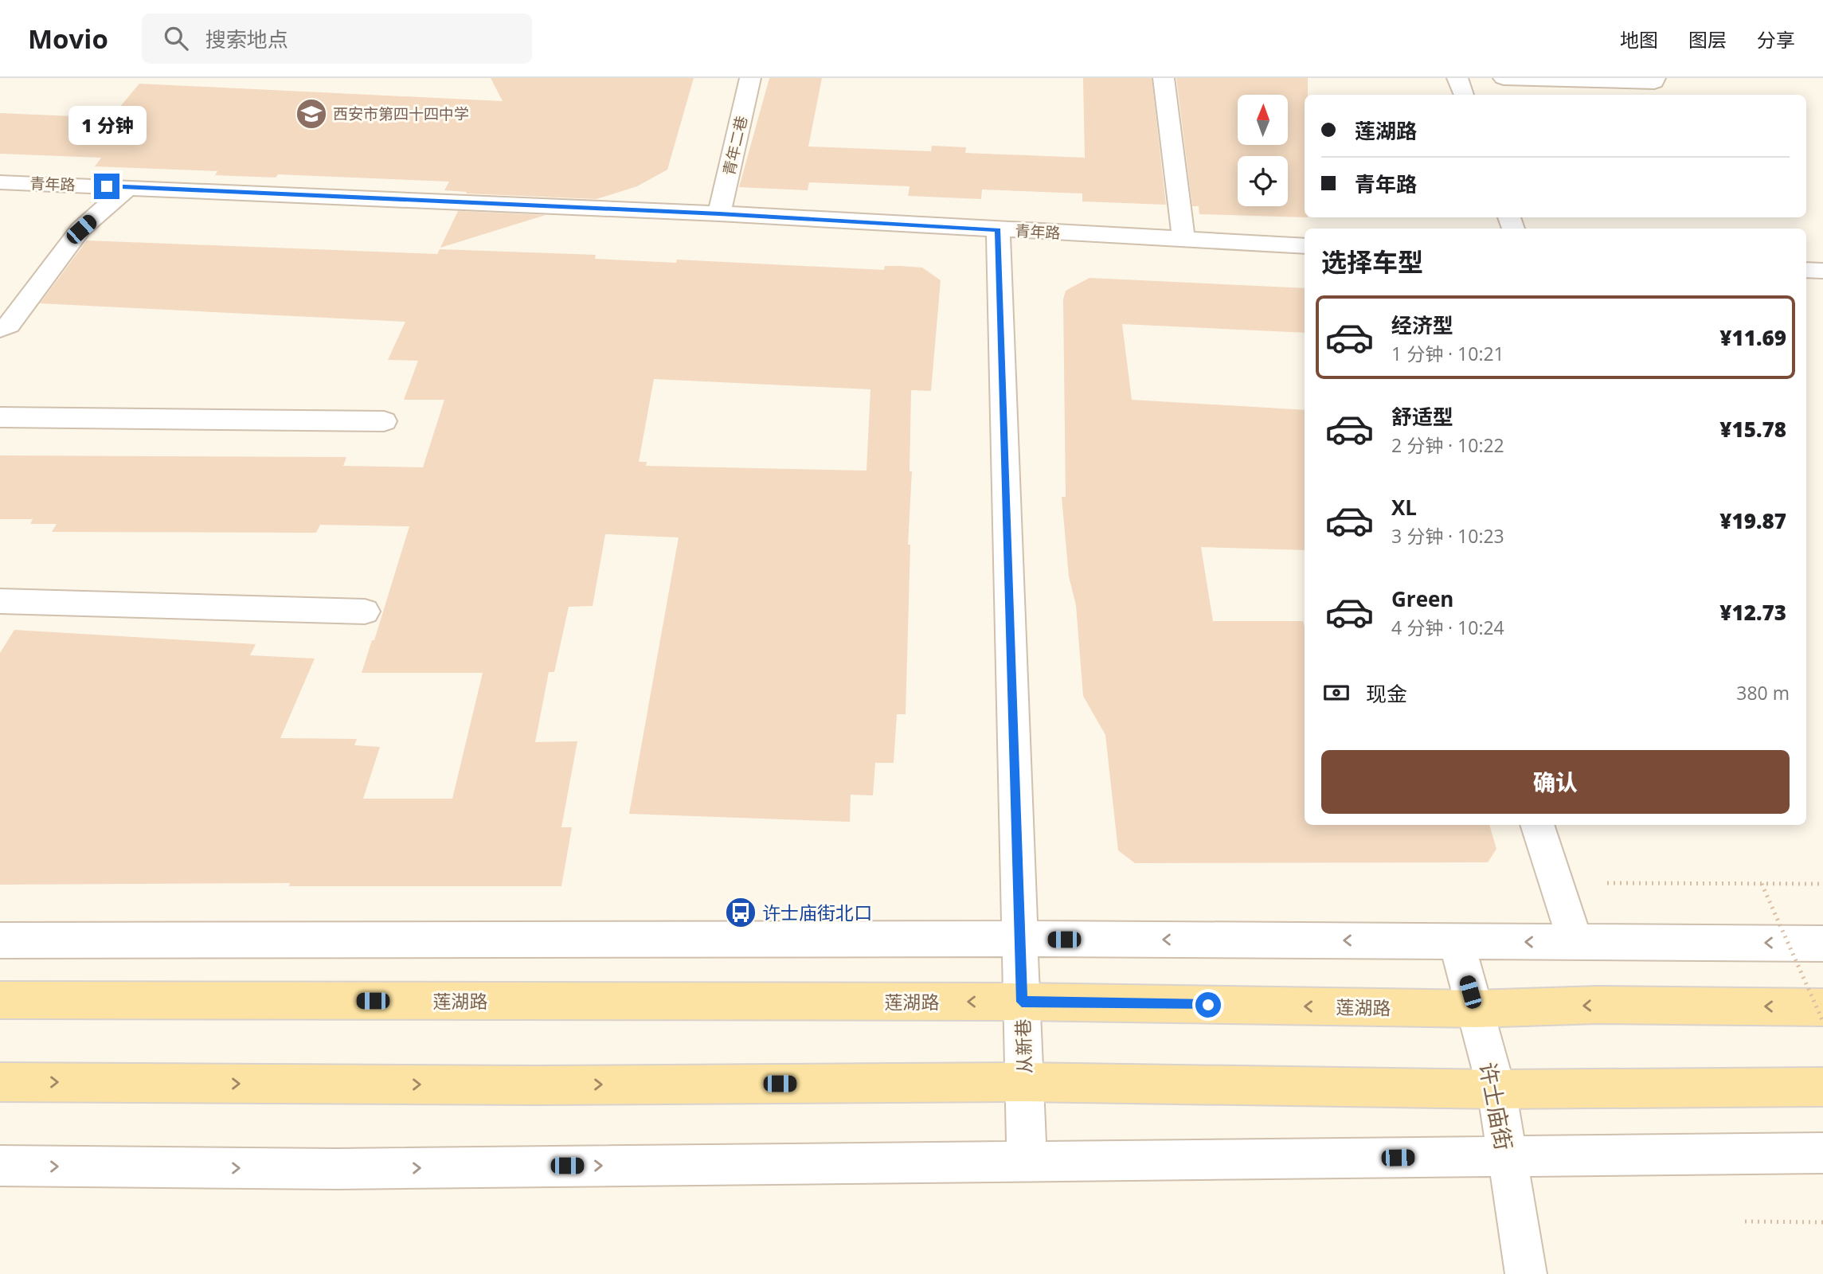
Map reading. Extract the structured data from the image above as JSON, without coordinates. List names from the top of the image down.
{
  "streets": {
    "main road": ["莲湖路"],
    "street": [
      "青年二巷",
      "青年路",
      "从新巷",
      "许士庙街"
    ]
  },
  "crossings": [
    ["青年二巷", "青年路"],
    ["青年路", "从新巷"],
    ["莲湖路", "从新巷"],
    ["莲湖路", "许士庙街"]
  ],
  "places": {
    "school or university": ["西安市第四十四中学"],
    "bus stop": ["许士庙街北口"]
  },
  "north": "top",
  "page": {
    "header": "Movio",
    "search": "搜索地点",
    "nav": ["地图", "图层", "分享"],
    "banner": ["莲湖路", "青年路"],
    "bubble": "1 分钟",
    "heading": "选择车型",
    "list": [
      {
        "name": "经济型",
        "note": "1 分钟 · 10:21",
        "value": "¥11.69"
      },
      {
        "name": "舒适型",
        "note": "2 分钟 · 10:22",
        "value": "¥15.78"
      },
      {
        "name": "XL",
        "note": "3 分钟 · 10:23",
        "value": "¥19.87"
      },
      {
        "name": "Green",
        "note": "4 分钟 · 10:24",
        "value": "¥12.73"
      }
    ],
    "pay": ["现金", "380 m"],
    "buttons": "确认"
  }
}
